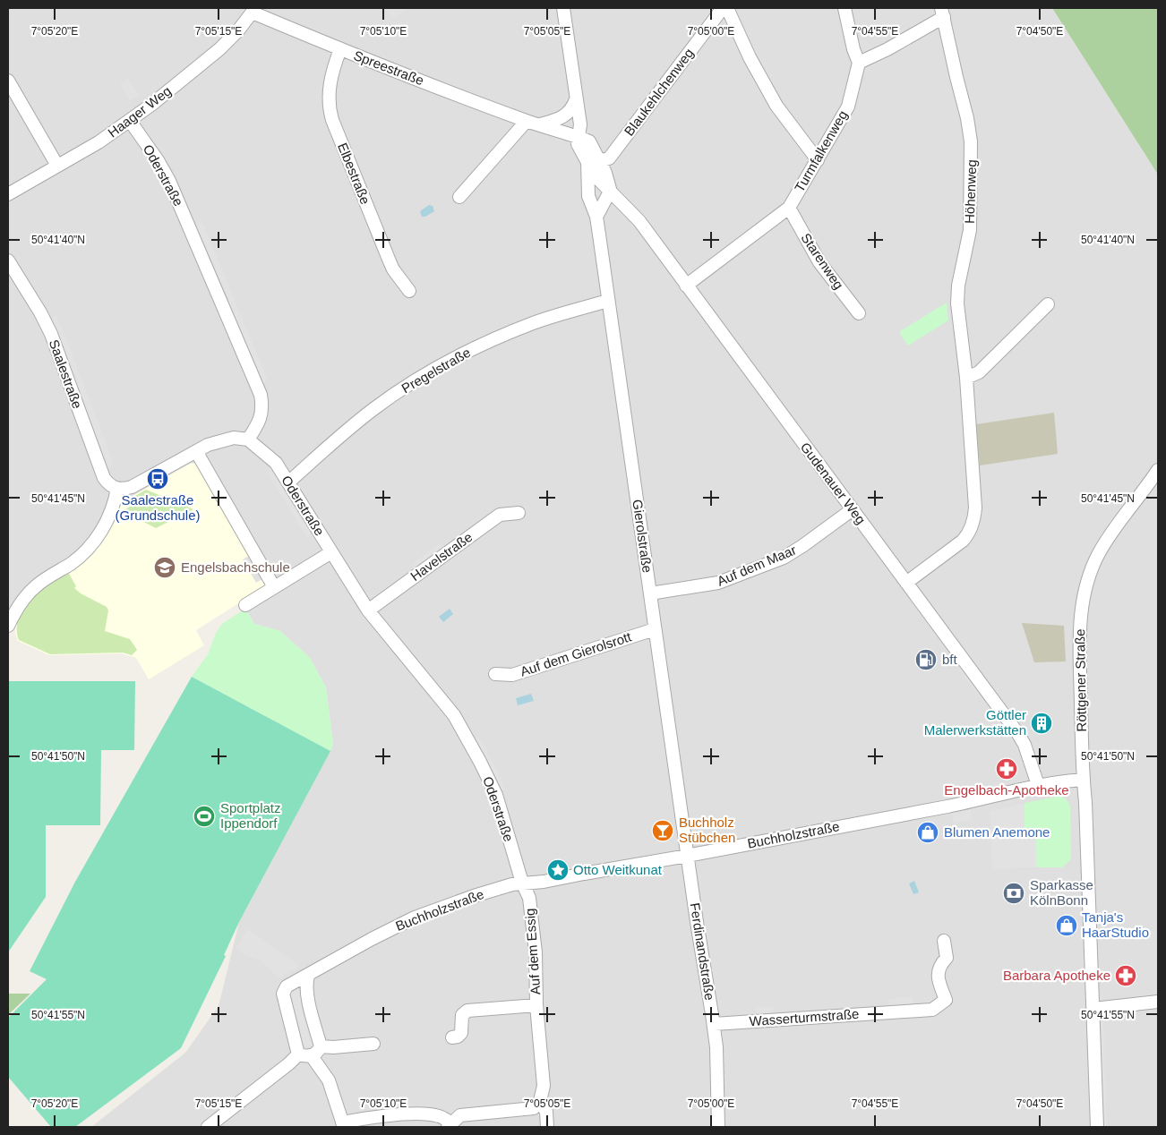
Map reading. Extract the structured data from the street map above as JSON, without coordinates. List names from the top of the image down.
{
  "streets": {
    "street": [
      "Spreestraße",
      "Blaukehlchenweg",
      "Haager Weg",
      "Turmfalkenweg",
      "Elbestraße",
      "Oderstraße",
      "Höhenweg",
      "Starenweg",
      "Pregelstraße",
      "Saalestraße",
      "Gudenauer Weg",
      "Gierolstraße",
      "Havelstraße",
      "Auf dem Maar",
      "Auf dem Gierolsrott",
      "Röttgener Straße",
      "Buchholzstraße",
      "Auf dem Essig",
      "Ferdinandstraße",
      "Wasserturmstraße"
    ]
  },
  "crossings": [
    ["Spreestraße", "Haager Weg"],
    ["Spreestraße", "Elbestraße"],
    ["Spreestraße", "Gudenauer Weg"],
    ["Blaukehlchenweg", "Gudenauer Weg"],
    ["Blaukehlchenweg", "Gierolstraße"],
    ["Haager Weg", "Oderstraße"],
    ["Turmfalkenweg", "Starenweg"],
    ["Turmfalkenweg", "Gudenauer Weg"],
    ["Oderstraße", "Pregelstraße"],
    ["Oderstraße", "Havelstraße"],
    ["Oderstraße", "Buchholzstraße"],
    ["Oderstraße", "Auf dem Essig"],
    ["Höhenweg", "Gudenauer Weg"],
    ["Pregelstraße", "Gierolstraße"],
    ["Gudenauer Weg", "Gierolstraße"],
    ["Gudenauer Weg", "Auf dem Maar"],
    ["Gudenauer Weg", "Buchholzstraße"],
    ["Gierolstraße", "Auf dem Maar"],
    ["Gierolstraße", "Auf dem Gierolsrott"],
    ["Gierolstraße", "Buchholzstraße"],
    ["Gierolstraße", "Ferdinandstraße"],
    ["Röttgener Straße", "Buchholzstraße"],
    ["Buchholzstraße", "Auf dem Essig"],
    ["Buchholzstraße", "Ferdinandstraße"],
    ["Ferdinandstraße", "Wasserturmstraße"]
  ],
  "places": {
    "bus stop": ["Saalestraße (Grundschule)"],
    "school or university": ["Engelsbachschule"],
    "fuel station": ["bft"],
    "building": ["Göttler Malerwerkstätten"],
    "pharmacy": ["Engelbach-Apotheke", "Barbara Apotheke"],
    "sports": ["Sportplatz Ippendorf"],
    "bar": ["Buchholz Stübchen"],
    "shop": ["Blumen Anemone", "Tanja's HaarStudio"],
    "place": ["Otto Weitkunat"],
    "bank": ["Sparkasse KölnBonn"]
  },
  "coordinates": [
    "7°05'20\"E",
    "7°05'15\"E",
    "7°05'10\"E",
    "7°05'05\"E",
    "7°05'00\"E",
    "7°04'55\"E",
    "7°04'50\"E",
    "50°41'40\"N",
    "50°41'45\"N",
    "50°41'50\"N",
    "50°41'55\"N"
  ]
}
